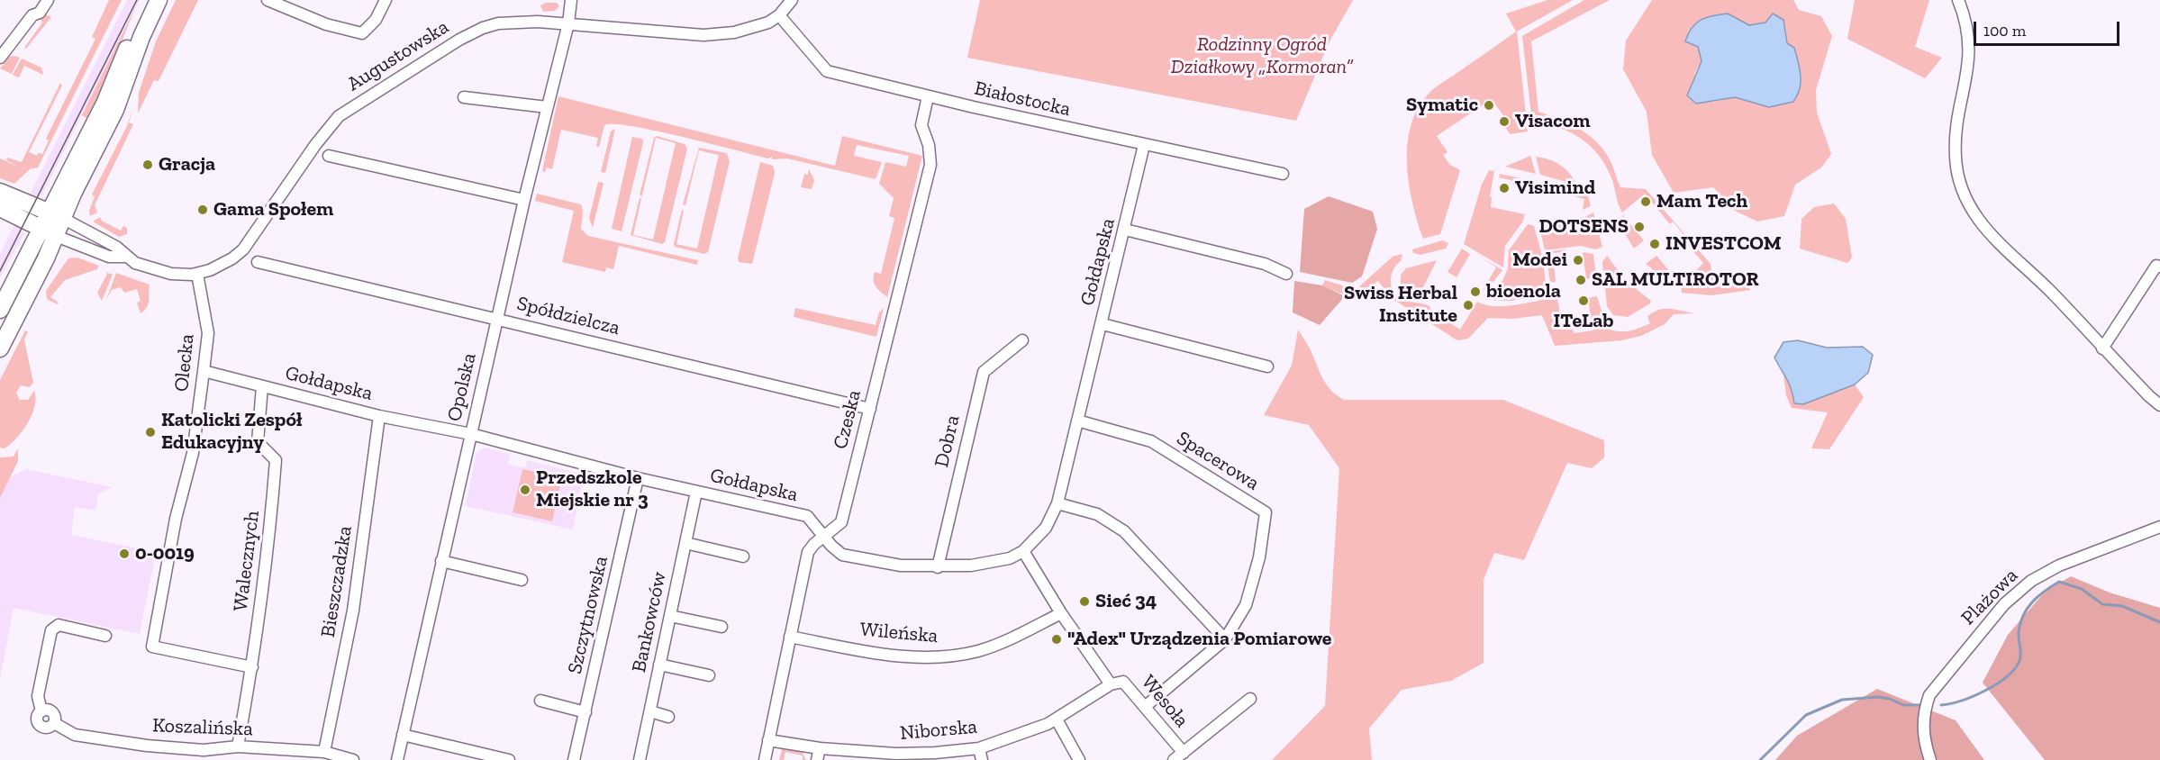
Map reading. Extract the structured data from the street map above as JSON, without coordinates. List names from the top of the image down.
{
  "streets": {
    "street": [
      "Augustowska",
      "Białostocka",
      "Gołdapska",
      "Spółdzielcza",
      "Olecka",
      "Opolska",
      "Czeska",
      "Dobra",
      "Spacerowa",
      "Walecznych",
      "Bieszczadzka",
      "Plażowa",
      "Szczytnowska",
      "Bankowców",
      "Wileńska",
      "Wesoła",
      "Koszalińska",
      "Niborska"
    ]
  },
  "crossings": [
    ["Augustowska", "Białostocka"],
    ["Augustowska", "Olecka"],
    ["Augustowska", "Opolska"],
    ["Białostocka", "Gołdapska"],
    ["Białostocka", "Czeska"],
    ["Gołdapska", "Olecka"],
    ["Gołdapska", "Opolska"],
    ["Gołdapska", "Czeska"],
    ["Gołdapska", "Dobra"],
    ["Gołdapska", "Spacerowa"],
    ["Gołdapska", "Walecznych"],
    ["Gołdapska", "Bieszczadzka"],
    ["Gołdapska", "Szczytnowska"],
    ["Gołdapska", "Bankowców"],
    ["Gołdapska", "Wesoła"],
    ["Spółdzielcza", "Opolska"],
    ["Spółdzielcza", "Czeska"],
    ["Olecka", "Walecznych"],
    ["Czeska", "Wileńska"],
    ["Czeska", "Niborska"],
    ["Spacerowa", "Wesoła"],
    ["Walecznych", "Koszalińska"],
    ["Bieszczadzka", "Koszalińska"],
    ["Wileńska", "Wesoła"],
    ["Wesoła", "Niborska"]
  ],
  "parks": ["Rodzinny Ogród Działkowy „Kormoran”"],
  "places": [
    "Symatic",
    "Visacom",
    "Gracja",
    "Visimind",
    "Mam Tech",
    "Gama Społem",
    "DOTSENS",
    "INVESTCOM",
    "Modei",
    "SAL MULTIROTOR",
    "bioenola",
    "ITeLab",
    "Swiss Herbal Institute",
    "Katolicki Zespół Edukacyjny",
    "Przedszkole Miejskie nr 3",
    "0-0019",
    "Sieć 34",
    "\"Adex\" Urządzenia Pomiarowe"
  ],
  "scale_bar": "100 m"
}
